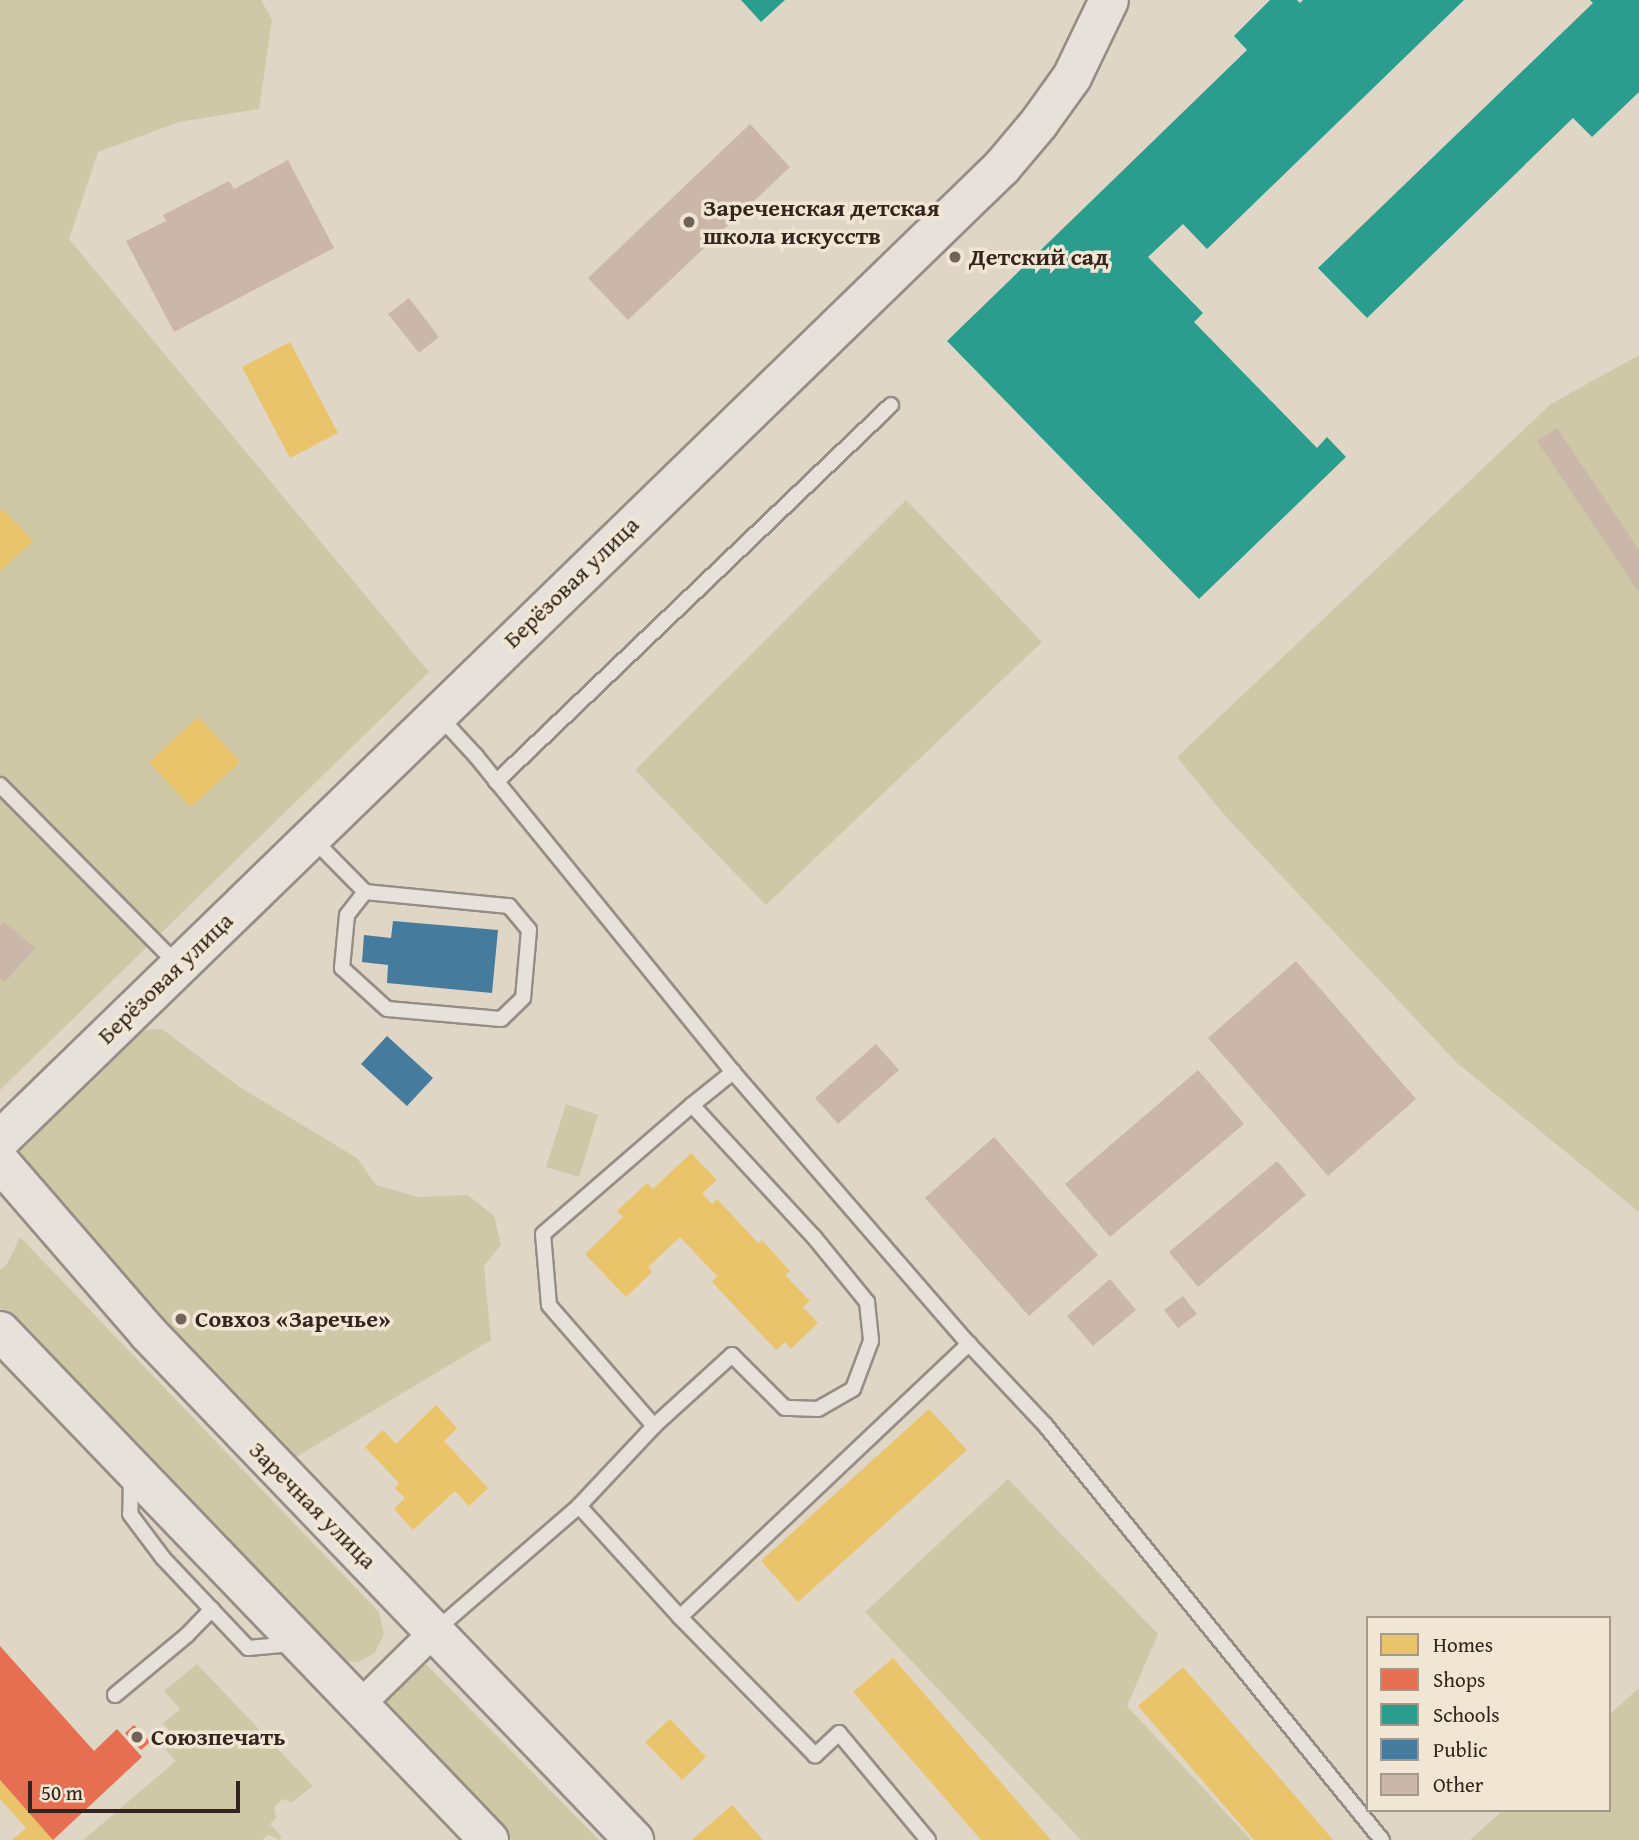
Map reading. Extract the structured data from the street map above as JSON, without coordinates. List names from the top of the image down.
{
  "streets": {
    "street": ["Берёзовая улица", "Заречная улица"]
  },
  "places": [
    "Зареченская детская школа искусств",
    "Детский сад",
    "Совхоз «Заречье»",
    "Союзпечать"
  ],
  "legend": [
    "Homes",
    "Shops",
    "Schools",
    "Public",
    "Other"
  ],
  "scale_bar": "50 m"
}
